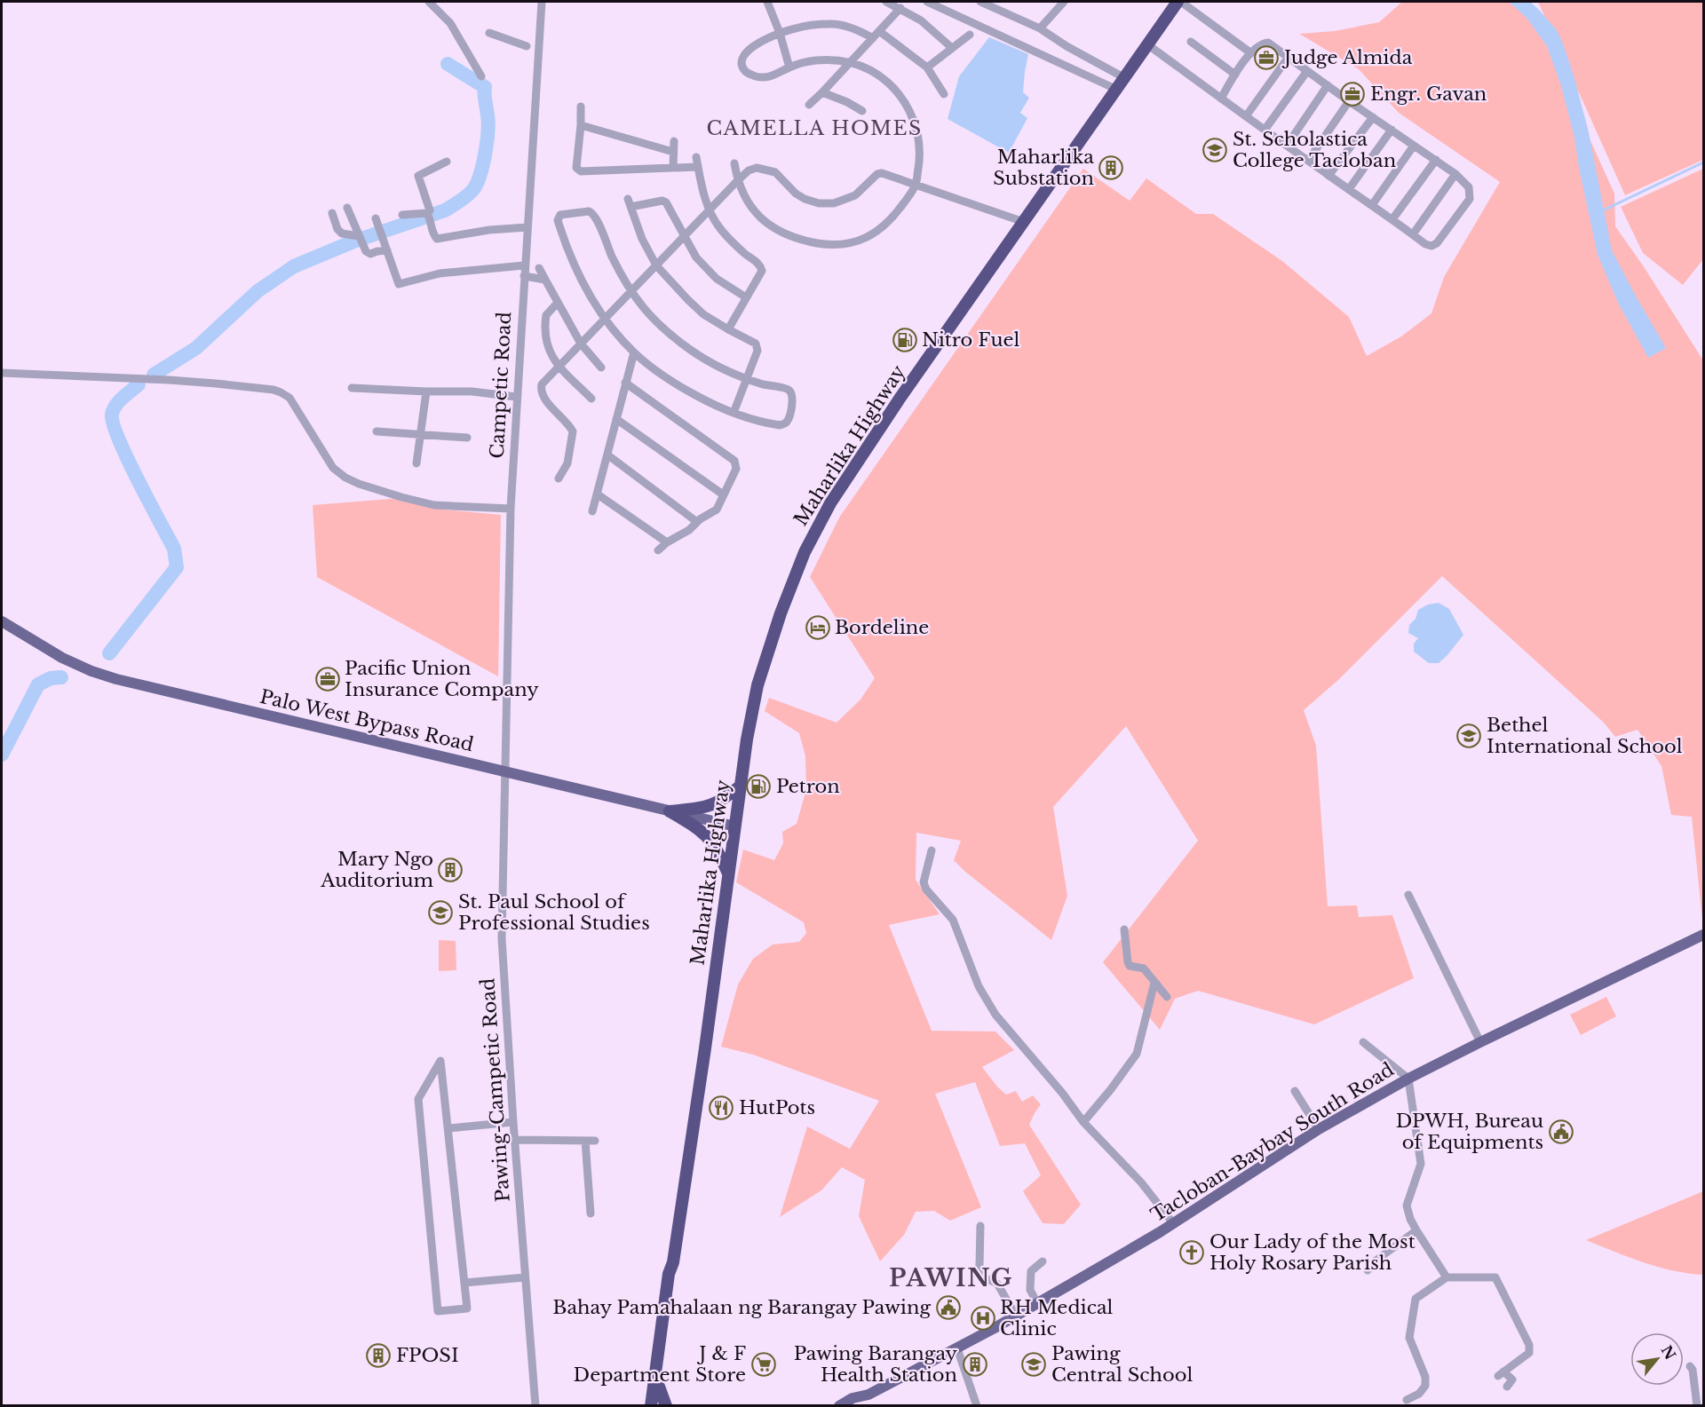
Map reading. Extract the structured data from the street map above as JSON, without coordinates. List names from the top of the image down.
{
  "streets": {
    "highway": ["Maharlika Highway"],
    "main road": ["Palo West Bypass Road", "Tacloban-Baybay South Road"],
    "street": ["Campetic Road", "Pawing-Campetic Road"]
  },
  "crossings": [
    ["Campetic Road", "Palo West Bypass Road"],
    ["Campetic Road", "Pawing-Campetic Road"],
    ["Maharlika Highway", "Palo West Bypass Road"],
    ["Palo West Bypass Road", "Pawing-Campetic Road"]
  ],
  "districts": ["CAMELLA HOMES", "PAWING"],
  "places": {
    "office": ["Judge Almida", "Engr. Gavan", "Pacific Union Insurance Company"],
    "school or university": [
      "St. Scholastica College Tacloban",
      "Bethel International School",
      "St. Paul School of Professional Studies",
      "Pawing Central School"
    ],
    "building": [
      "Maharlika Substation",
      "Mary Ngo Auditorium",
      "FPOSI",
      "Pawing Barangay Health Station"
    ],
    "fuel station": ["Nitro Fuel", "Petron"],
    "hotel": ["Bordeline"],
    "restaurant": ["HutPots"],
    "public building": ["DPWH, Bureau of Equipments", "Bahay Pamahalaan ng Barangay Pawing"],
    "church": ["Our Lady of the Most Holy Rosary Parish"],
    "hospital": ["RH Medical Clinic"],
    "supermarket": ["J & F Department Store"]
  },
  "north": "top right"
}
